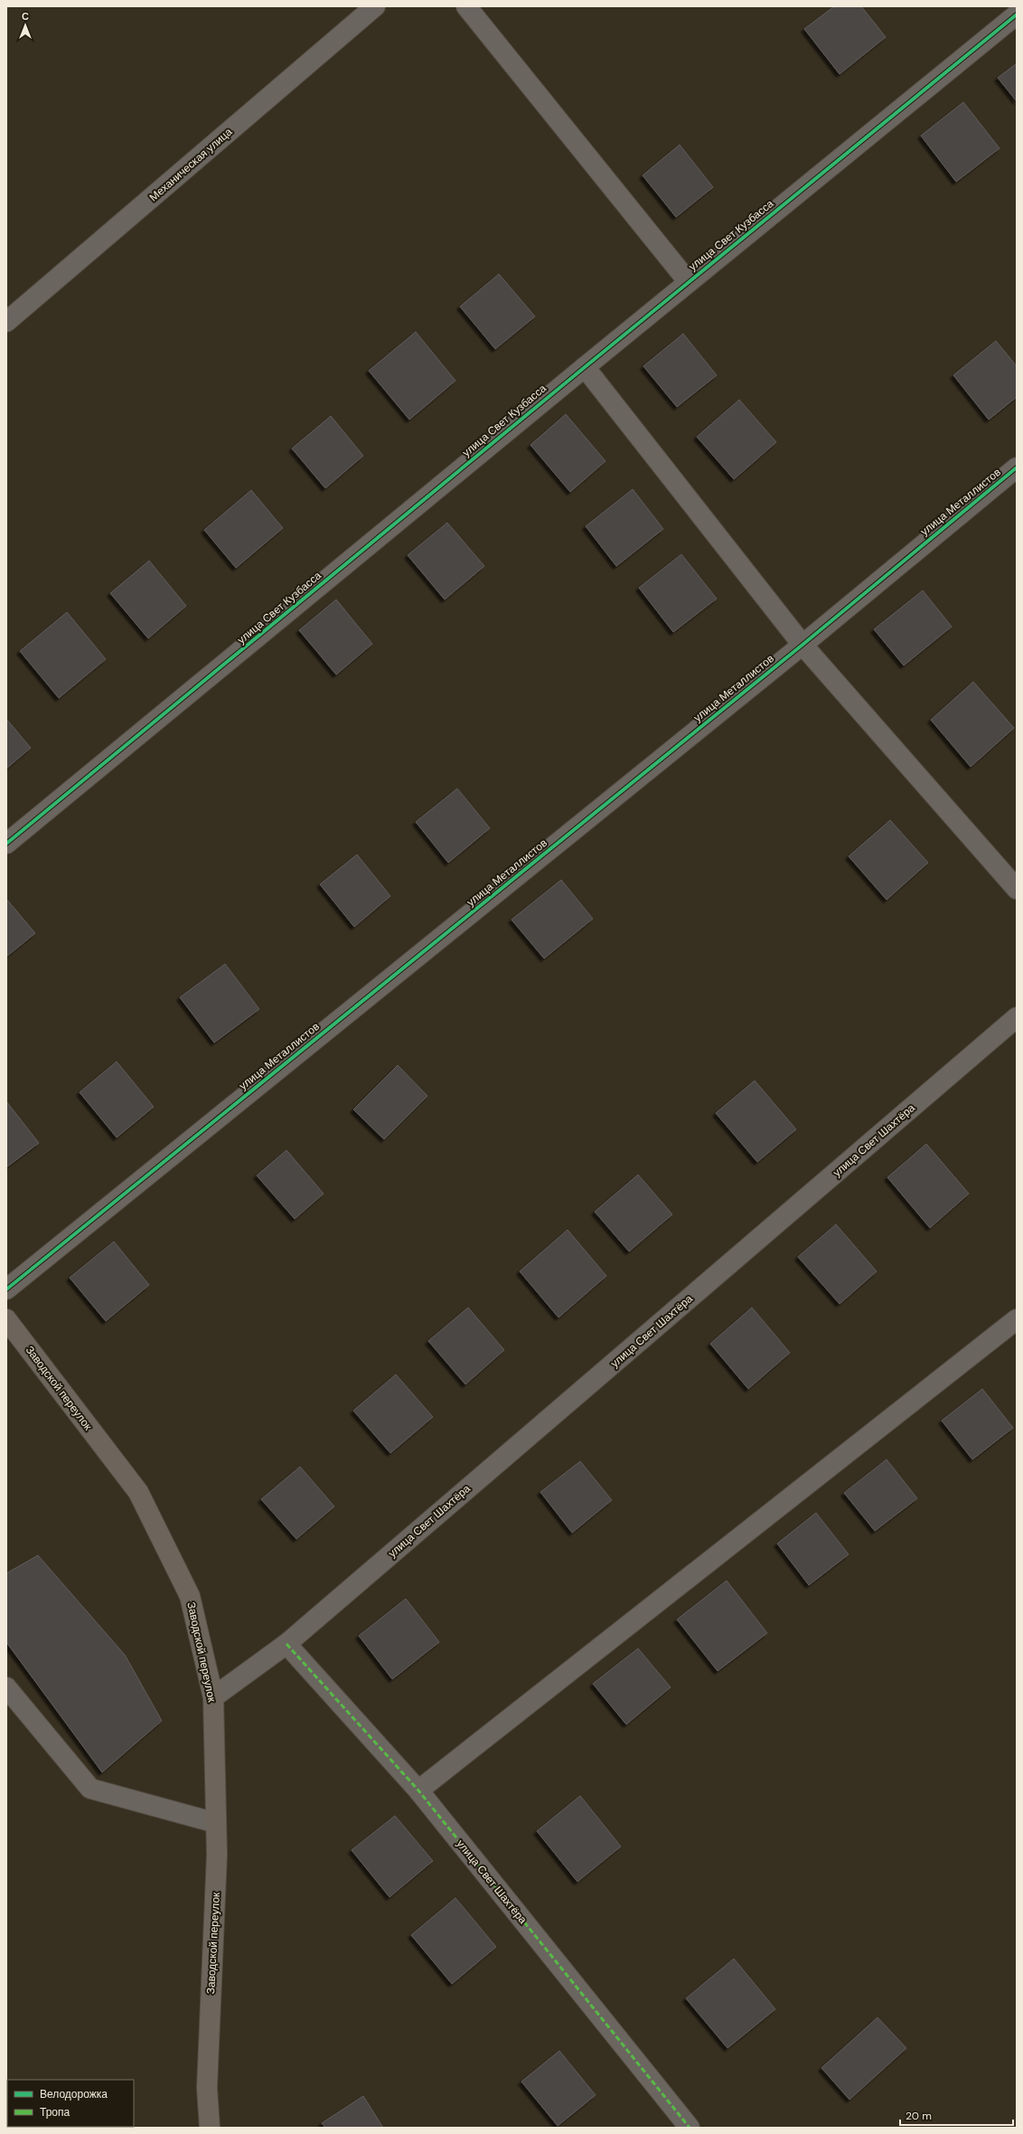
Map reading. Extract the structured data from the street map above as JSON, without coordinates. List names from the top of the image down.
{
  "streets": {
    "main road": ["Заводской переулок"],
    "street": [
      "Механическая улица",
      "улица Свет Кузбасса",
      "улица Металлистов",
      "улица Свет Шахтёра"
    ]
  },
  "crossings": [
    ["улица Свет Шахтёра", "Заводской переулок"]
  ],
  "legend": ["Велодорожка", "Тропа"],
  "scale_bar": "20 m",
  "north": "top"
}
